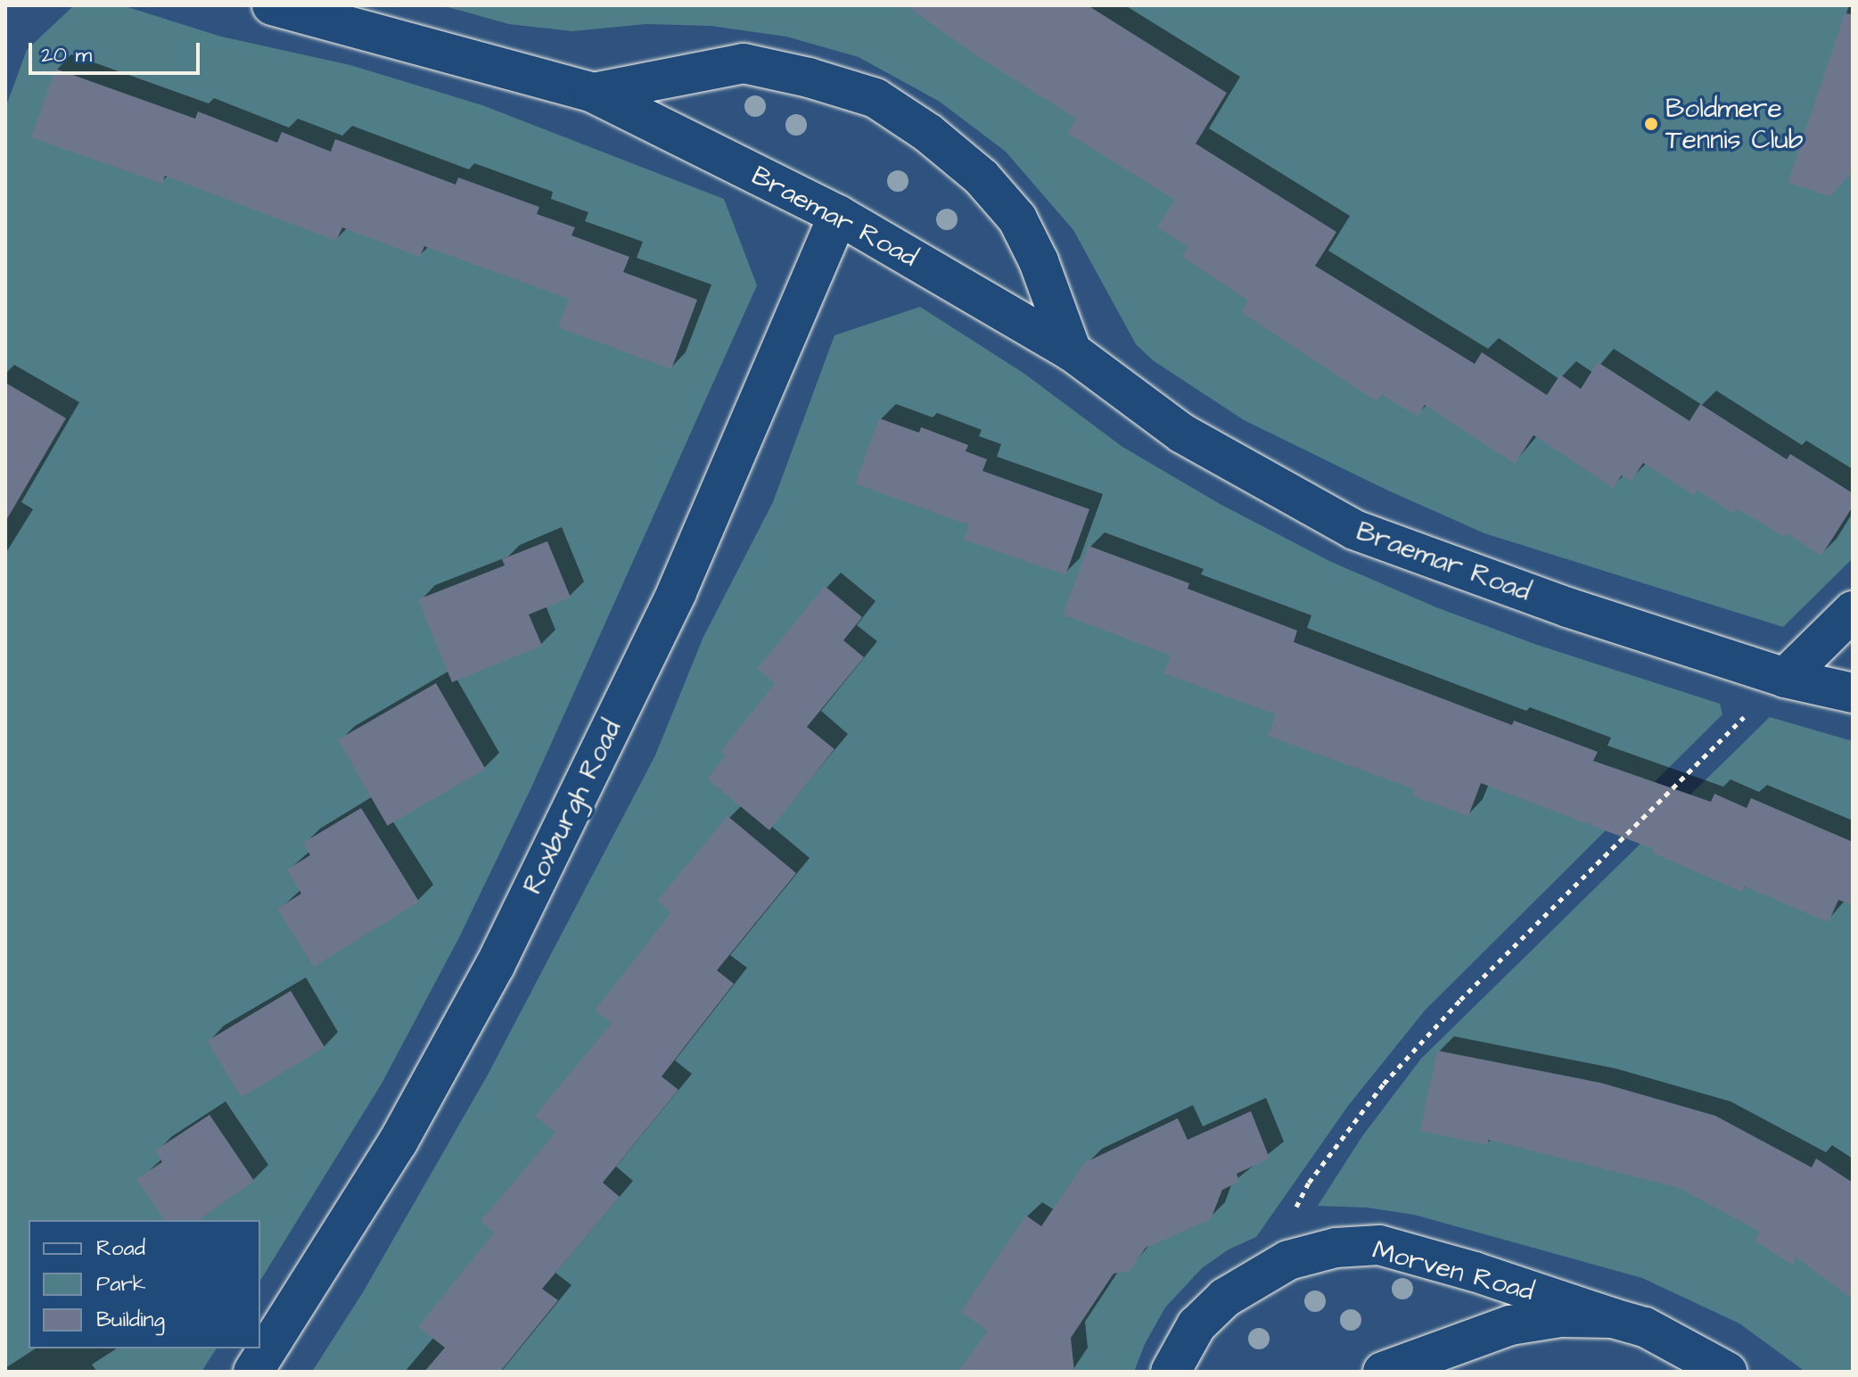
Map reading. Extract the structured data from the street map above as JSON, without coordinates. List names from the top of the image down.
{
  "streets": {
    "street": ["Braemar Road", "Roxburgh Road", "Morven Road"]
  },
  "crossings": [
    ["Braemar Road", "Roxburgh Road"]
  ],
  "places": ["Boldmere Tennis Club"],
  "legend": ["Road", "Park", "Building"],
  "scale_bar": "20 m"
}
